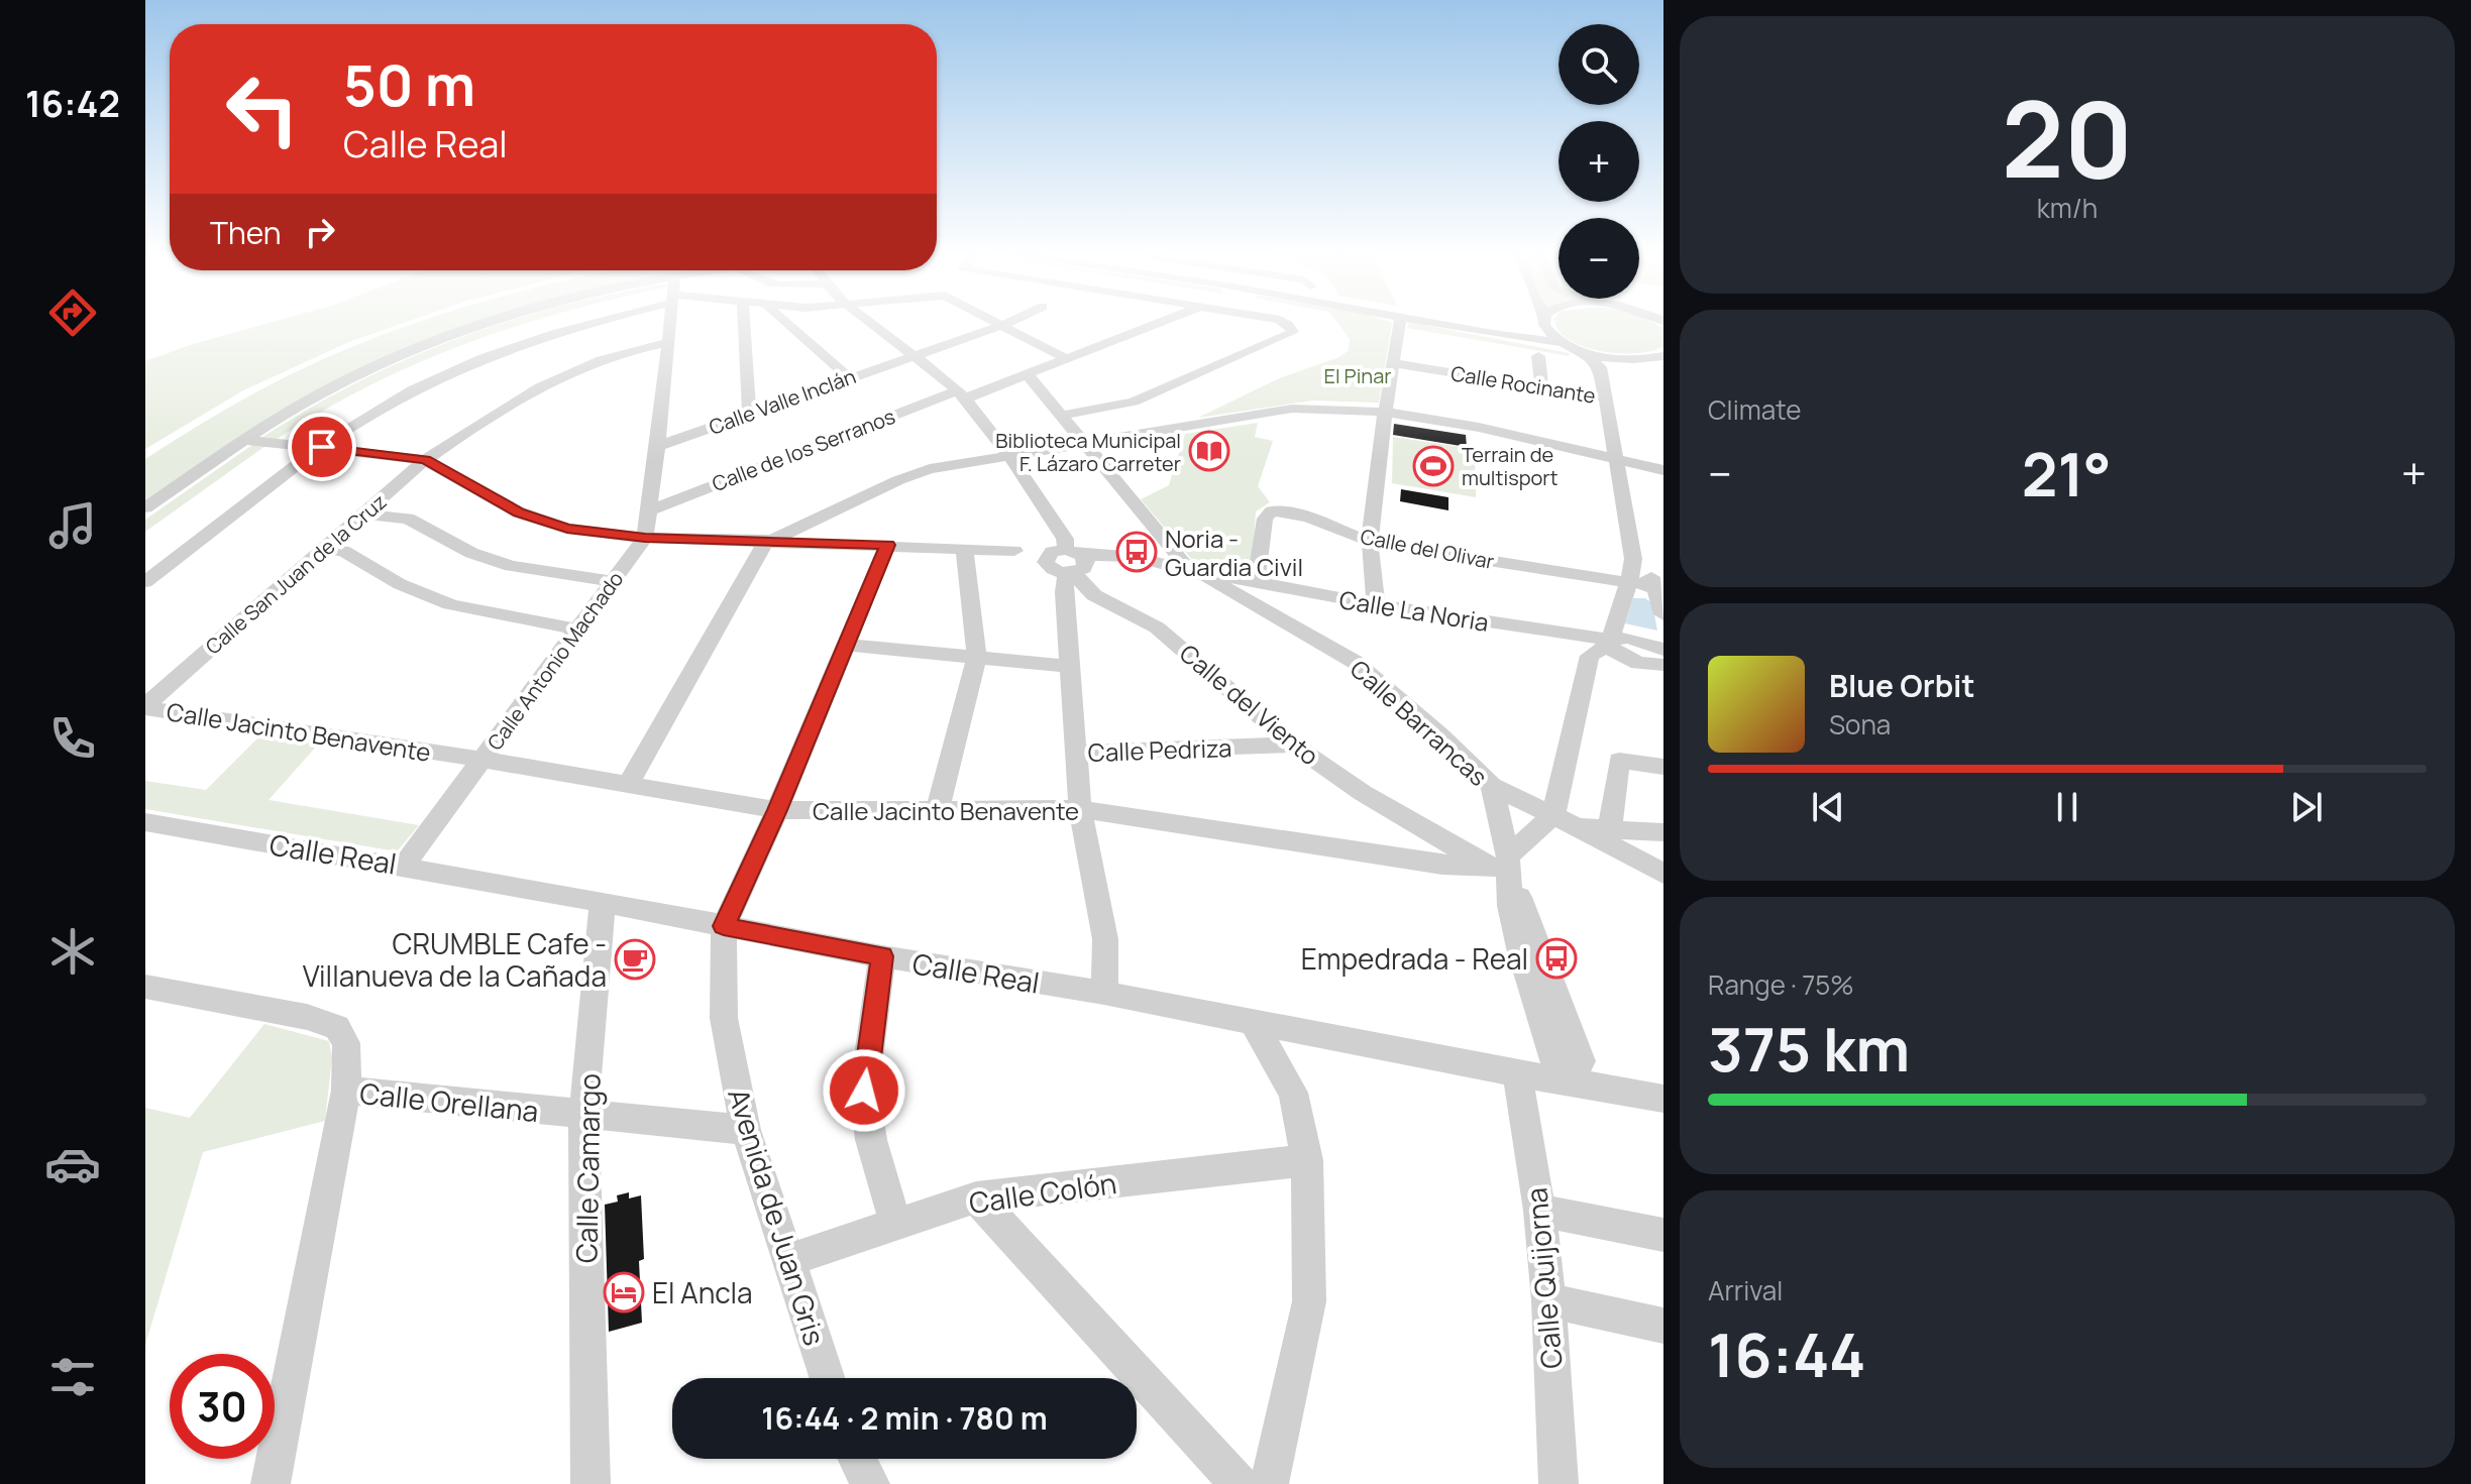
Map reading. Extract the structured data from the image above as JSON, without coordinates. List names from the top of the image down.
{
  "streets": {
    "street": [
      "Calle Rocinante",
      "Calle Valle Inclán",
      "Calle de los Serranos",
      "Calle del Olivar",
      "Calle San Juan de la Cruz",
      "Calle La Noria",
      "Calle Antonio Machado",
      "Calle del Viento",
      "Calle Barrancas",
      "Calle Jacinto Benavente",
      "Calle Pedriza",
      "Calle Real",
      "Calle Orellana",
      "Calle Camargo",
      "Calle Colón",
      "Avenida de Juan Gris",
      "Calle Quijorna"
    ]
  },
  "crossings": [
    ["Calle Valle Inclán", "Calle Antonio Machado"],
    ["Calle de los Serranos", "Calle Antonio Machado"],
    ["Calle del Olivar", "Calle La Noria"],
    ["Calle del Olivar", "Calle Barrancas"],
    ["Calle San Juan de la Cruz", "Calle Antonio Machado"],
    ["Calle San Juan de la Cruz", "Calle Jacinto Benavente"],
    ["Calle La Noria", "Calle Barrancas"],
    ["Calle Antonio Machado", "Calle Jacinto Benavente"],
    ["Calle Antonio Machado", "Calle Real"],
    ["Calle del Viento", "Calle Barrancas"],
    ["Calle del Viento", "Calle Jacinto Benavente"],
    ["Calle del Viento", "Calle Pedriza"],
    ["Calle Barrancas", "Calle Jacinto Benavente"],
    ["Calle Barrancas", "Calle Real"],
    ["Calle Jacinto Benavente", "Avenida de Juan Gris"],
    ["Calle Real", "Calle Camargo"],
    ["Calle Real", "Avenida de Juan Gris"],
    ["Calle Real", "Calle Quijorna"],
    ["Calle Orellana", "Calle Camargo"],
    ["Calle Orellana", "Avenida de Juan Gris"],
    ["Calle Colón", "Avenida de Juan Gris"]
  ],
  "parks": ["El Pinar"],
  "places": {
    "library": ["Biblioteca Municipal F. Lázaro Carreter"],
    "sports": ["Terrain de multisport"],
    "bus stop": ["Noria - Guardia Civil", "Empedrada - Real"],
    "cafe": ["CRUMBLE Cafe - Villanueva de la Cañada"],
    "hotel": ["El Ancla"]
  },
  "page": {
    "tabs": "16:42",
    "tile": [
      ["20", "km/h"],
      "Climate",
      ["Range · 75%", "375 km"],
      ["Arrival", "16:44"]
    ],
    "map_buttons": ["+", "−"],
    "turn": ["50 m", "Calle Real"],
    "then": "Then",
    "heat": ["−", "21°", "+"],
    "song": ["Blue Orbit", "Sona"],
    "limit": "30",
    "trip": "16:44 · 2 min · 780 m"
  }
}
